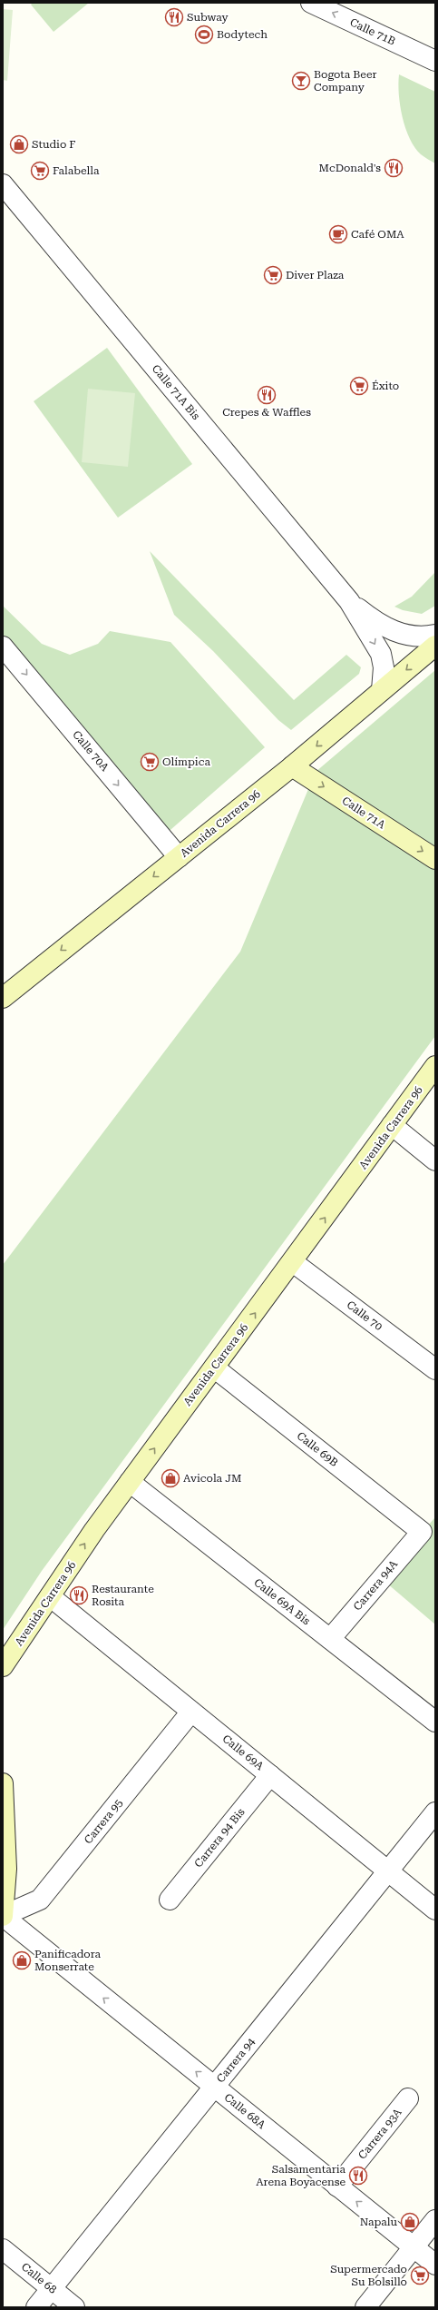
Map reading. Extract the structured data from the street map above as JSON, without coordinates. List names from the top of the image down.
{
  "streets": {
    "main road": ["Calle 71A", "Avenida Carrera 96"],
    "street": [
      "Calle 71B",
      "Calle 71A Bis",
      "Calle 70A",
      "Calle 70",
      "Calle 69B",
      "Carrera 94A",
      "Calle 69A Bis",
      "Calle 69A",
      "Carrera 95",
      "Carrera 94 Bis",
      "Carrera 94",
      "Calle 68A",
      "Carrera 93A",
      "Calle 68"
    ]
  },
  "crossings": [
    ["Calle 71A Bis", "Avenida Carrera 96"],
    ["Calle 70A", "Avenida Carrera 96"],
    ["Calle 71A", "Avenida Carrera 96"],
    ["Avenida Carrera 96", "Calle 70"],
    ["Avenida Carrera 96", "Calle 69B"],
    ["Avenida Carrera 96", "Calle 69A Bis"],
    ["Avenida Carrera 96", "Calle 69A"],
    ["Calle 69B", "Carrera 94A"],
    ["Carrera 94A", "Calle 69A Bis"],
    ["Calle 69A", "Carrera 95"],
    ["Calle 69A", "Carrera 94 Bis"],
    ["Calle 69A", "Carrera 94"],
    ["Carrera 95", "Calle 68A"],
    ["Carrera 94", "Calle 68A"],
    ["Carrera 94", "Calle 68"],
    ["Calle 68A", "Carrera 93A"]
  ],
  "one_way": [
    "Calle 71B",
    "Calle 70A",
    "Calle 71A",
    "Calle 68A"
  ],
  "places": {
    "restaurant": [
      "Subway",
      "McDonald's",
      "Crepes & Waffles",
      "Restaurante Rosita",
      "Salsamentaria Arena Boyacense"
    ],
    "sports": ["Bodytech"],
    "bar": ["Bogota Beer Company"],
    "shop": [
      "Studio F",
      "Avicola JM",
      "Panificadora Monserrate",
      "Napalu"
    ],
    "supermarket": [
      "Falabella",
      "Diver Plaza",
      "Éxito",
      "Olímpica",
      "Supermercado Su Bolsillo"
    ],
    "cafe": ["Café OMA"]
  }
}
